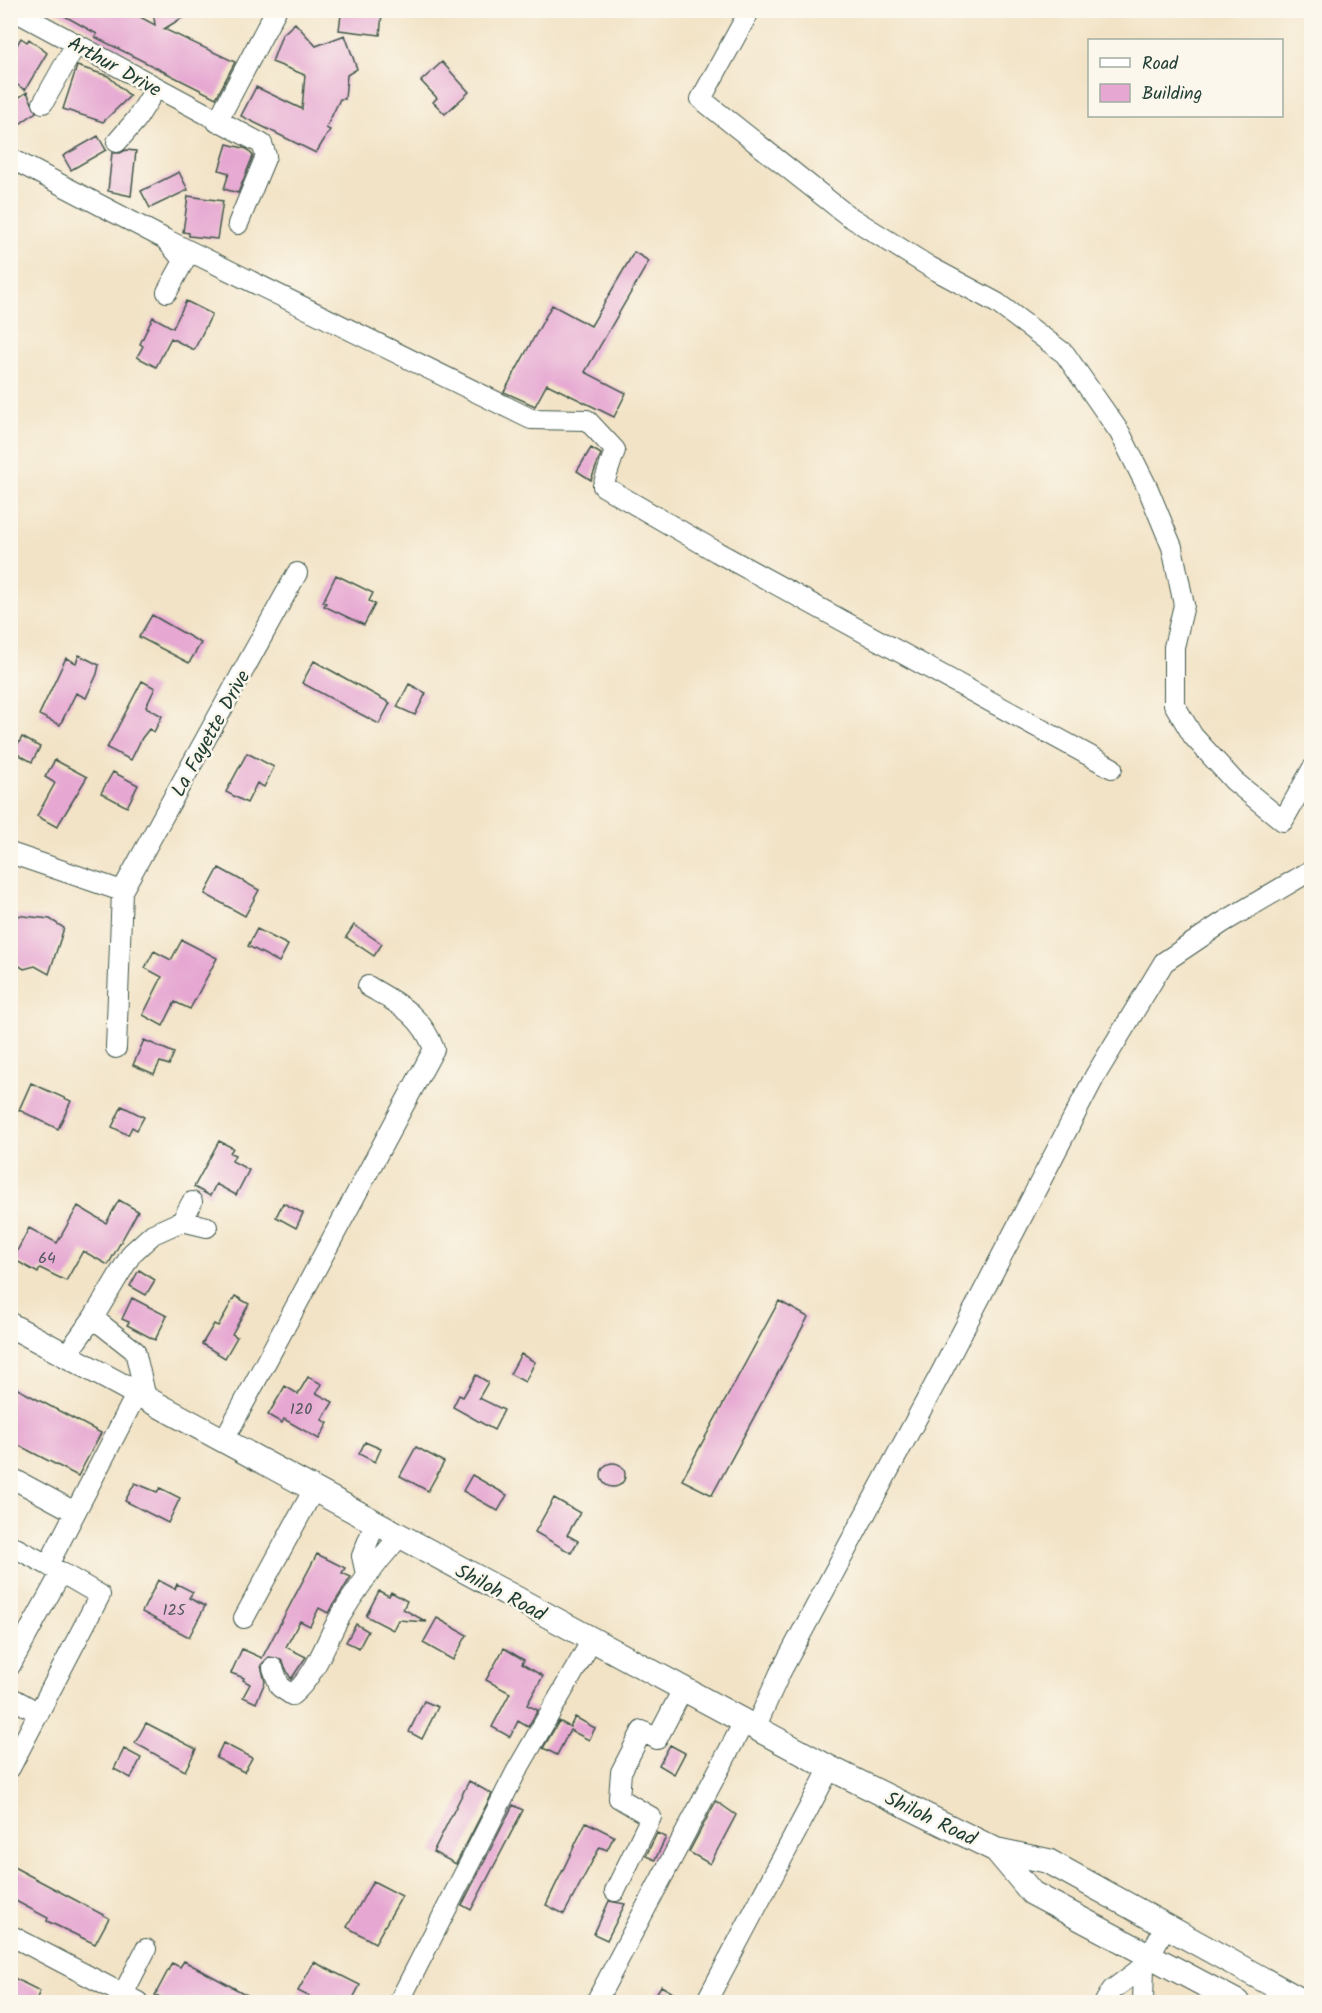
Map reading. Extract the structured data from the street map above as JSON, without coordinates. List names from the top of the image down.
{
  "streets": {
    "main road": ["Shiloh Road"],
    "street": ["Arthur Drive", "La Fayette Drive"]
  },
  "house_numbers": ["64", "120", "125"],
  "legend": ["Road", "Building"]
}
